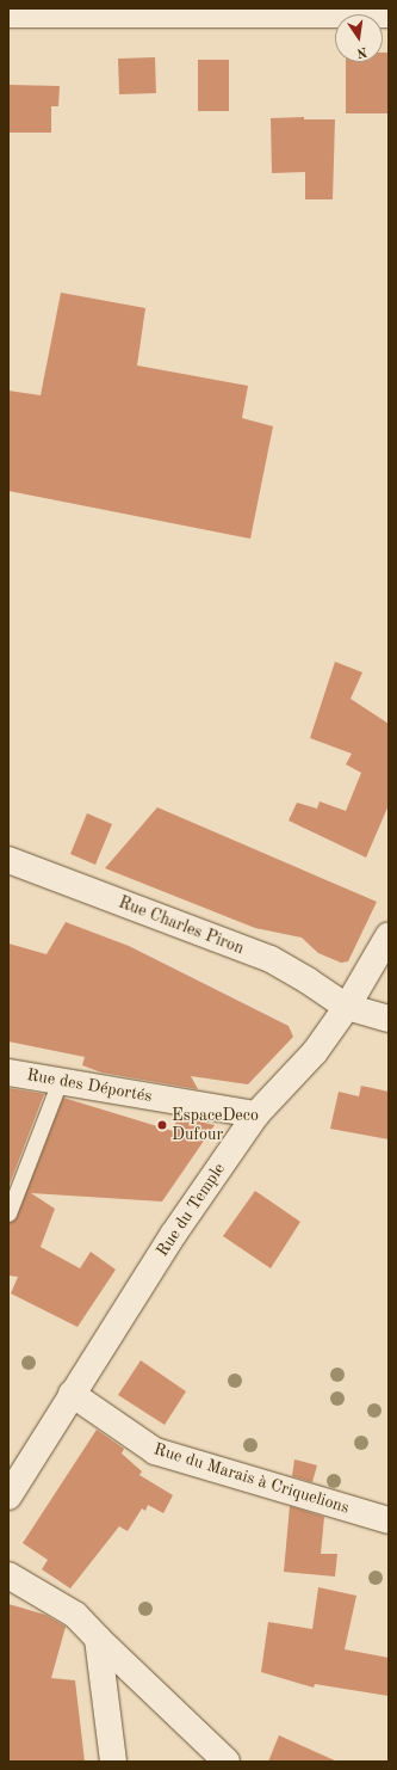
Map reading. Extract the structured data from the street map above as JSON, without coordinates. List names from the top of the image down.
{
  "streets": {
    "street": [
      "Rue Charles Piron",
      "Rue des Déportés",
      "Rue du Temple",
      "Rue du Marais à Criquelions"
    ]
  },
  "crossings": [
    ["Rue Charles Piron", "Rue du Temple"],
    ["Rue des Déportés", "Rue du Temple"],
    ["Rue du Temple", "Rue du Marais à Criquelions"]
  ],
  "places": ["EspaceDeco Dufour"],
  "north": "bottom"
}
